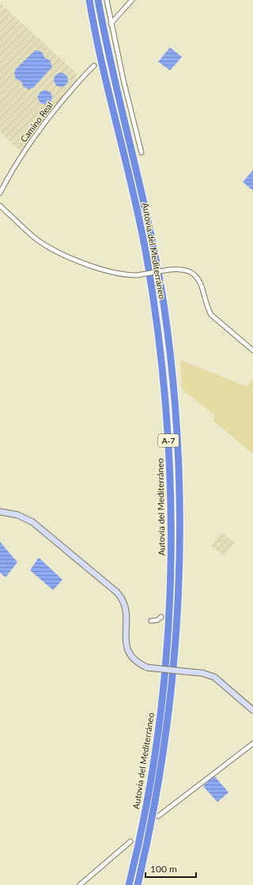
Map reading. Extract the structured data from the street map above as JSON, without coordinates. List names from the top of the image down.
{
  "streets": {
    "highway": ["Autovía del Mediterráneo", "A-7"],
    "street": ["Camino Real"]
  },
  "scale_bar": "100 m"
}
